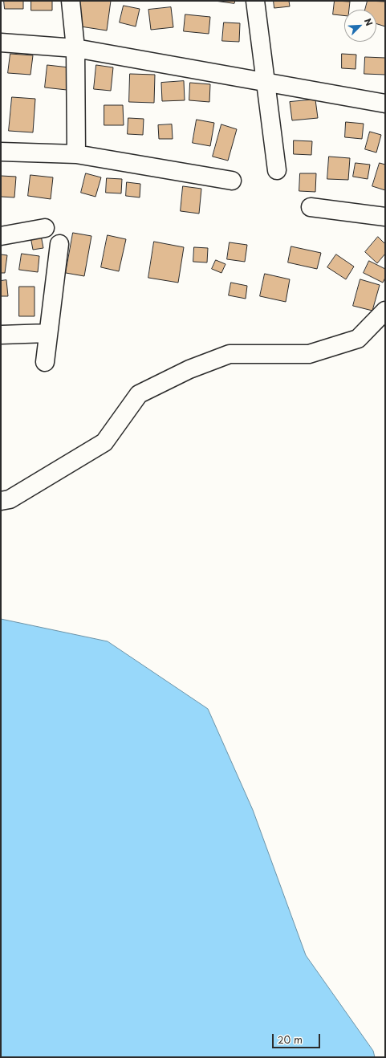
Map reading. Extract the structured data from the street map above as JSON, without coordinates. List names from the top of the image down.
{
  "scale_bar": "20 m",
  "north": "top right"
}
